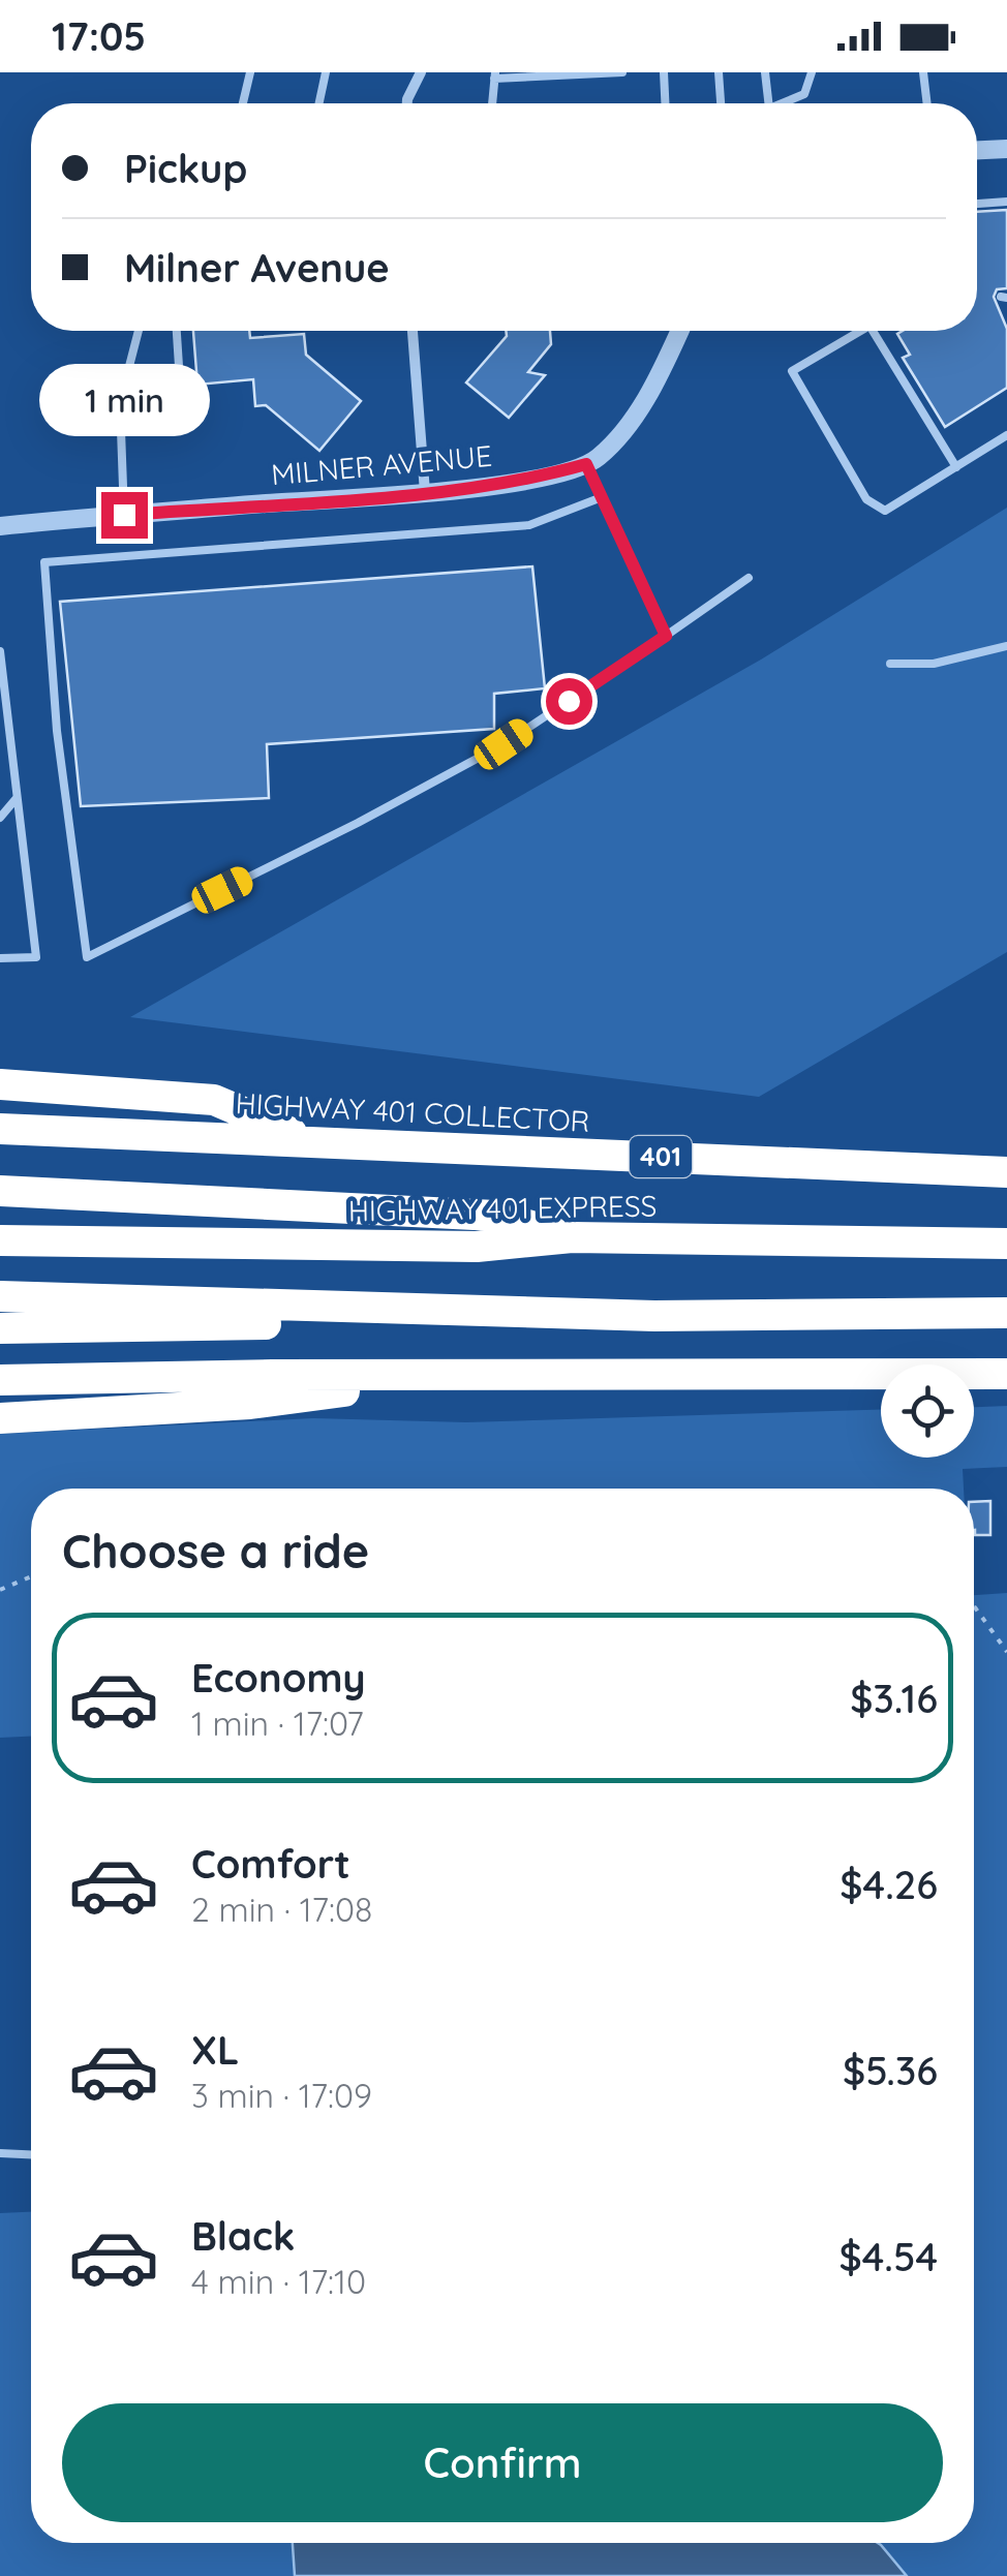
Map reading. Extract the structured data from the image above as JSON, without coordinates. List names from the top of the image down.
{
  "streets": {
    "highway": ["HIGHWAY 401 COLLECTOR", "401", "HIGHWAY 401 EXPRESS"],
    "street": ["MILNER AVENUE"]
  },
  "page": {
    "status": "17:05",
    "banner": ["Pickup", "Milner Avenue"],
    "bubble": "1 min",
    "heading": "Choose a ride",
    "list": [
      {
        "name": "Economy",
        "note": "1 min · 17:07",
        "value": "$3.16"
      },
      {
        "name": "Comfort",
        "note": "2 min · 17:08",
        "value": "$4.26"
      },
      {
        "name": "XL",
        "note": "3 min · 17:09",
        "value": "$5.36"
      },
      {
        "name": "Black",
        "note": "4 min · 17:10",
        "value": "$4.54"
      }
    ],
    "buttons": "Confirm"
  }
}
